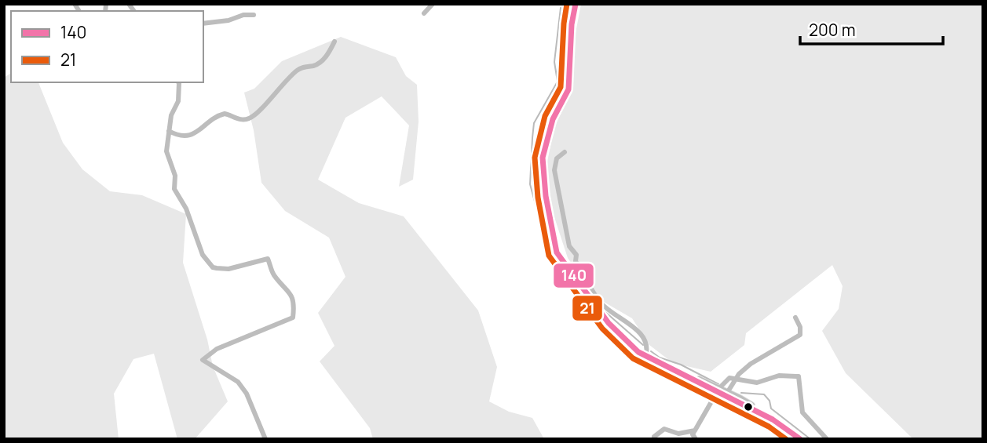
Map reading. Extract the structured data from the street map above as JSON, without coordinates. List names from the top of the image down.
{
  "lines": ["transit line 140", "transit line 21"],
  "legend": ["140", "21"],
  "scale_bar": "200 m"
}
